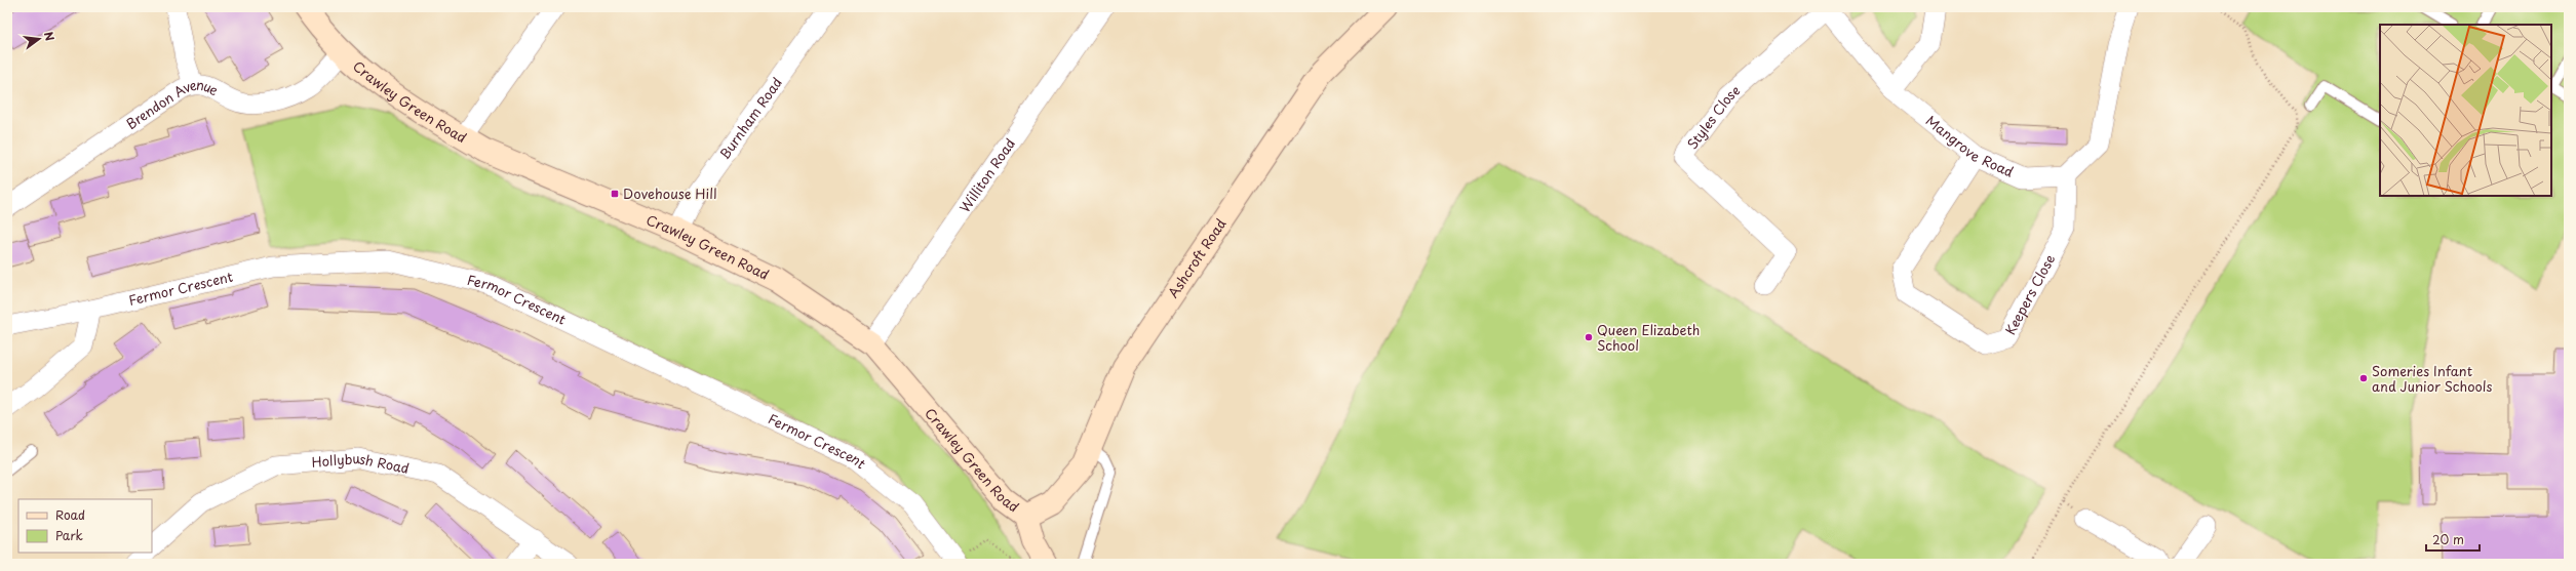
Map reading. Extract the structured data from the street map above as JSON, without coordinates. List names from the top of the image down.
{
  "streets": {
    "street": [
      "Crawley Green Road",
      "Brendon Avenue",
      "Burnham Road",
      "Styles Close",
      "Mangrove Road",
      "Williton Road",
      "Ashcroft Road",
      "Fermor Crescent",
      "Keepers Close",
      "Hollybush Road"
    ]
  },
  "crossings": [
    ["Crawley Green Road", "Brendon Avenue"],
    ["Crawley Green Road", "Burnham Road"],
    ["Crawley Green Road", "Williton Road"],
    ["Crawley Green Road", "Ashcroft Road"],
    ["Styles Close", "Mangrove Road"],
    ["Mangrove Road", "Keepers Close"]
  ],
  "places": {
    "transit": ["Dovehouse Hill"],
    "other": ["Queen Elizabeth School", "Someries Infant and Junior Schools"]
  },
  "legend": ["Road", "Park"],
  "scale_bar": "20 m",
  "north": "right"
}
